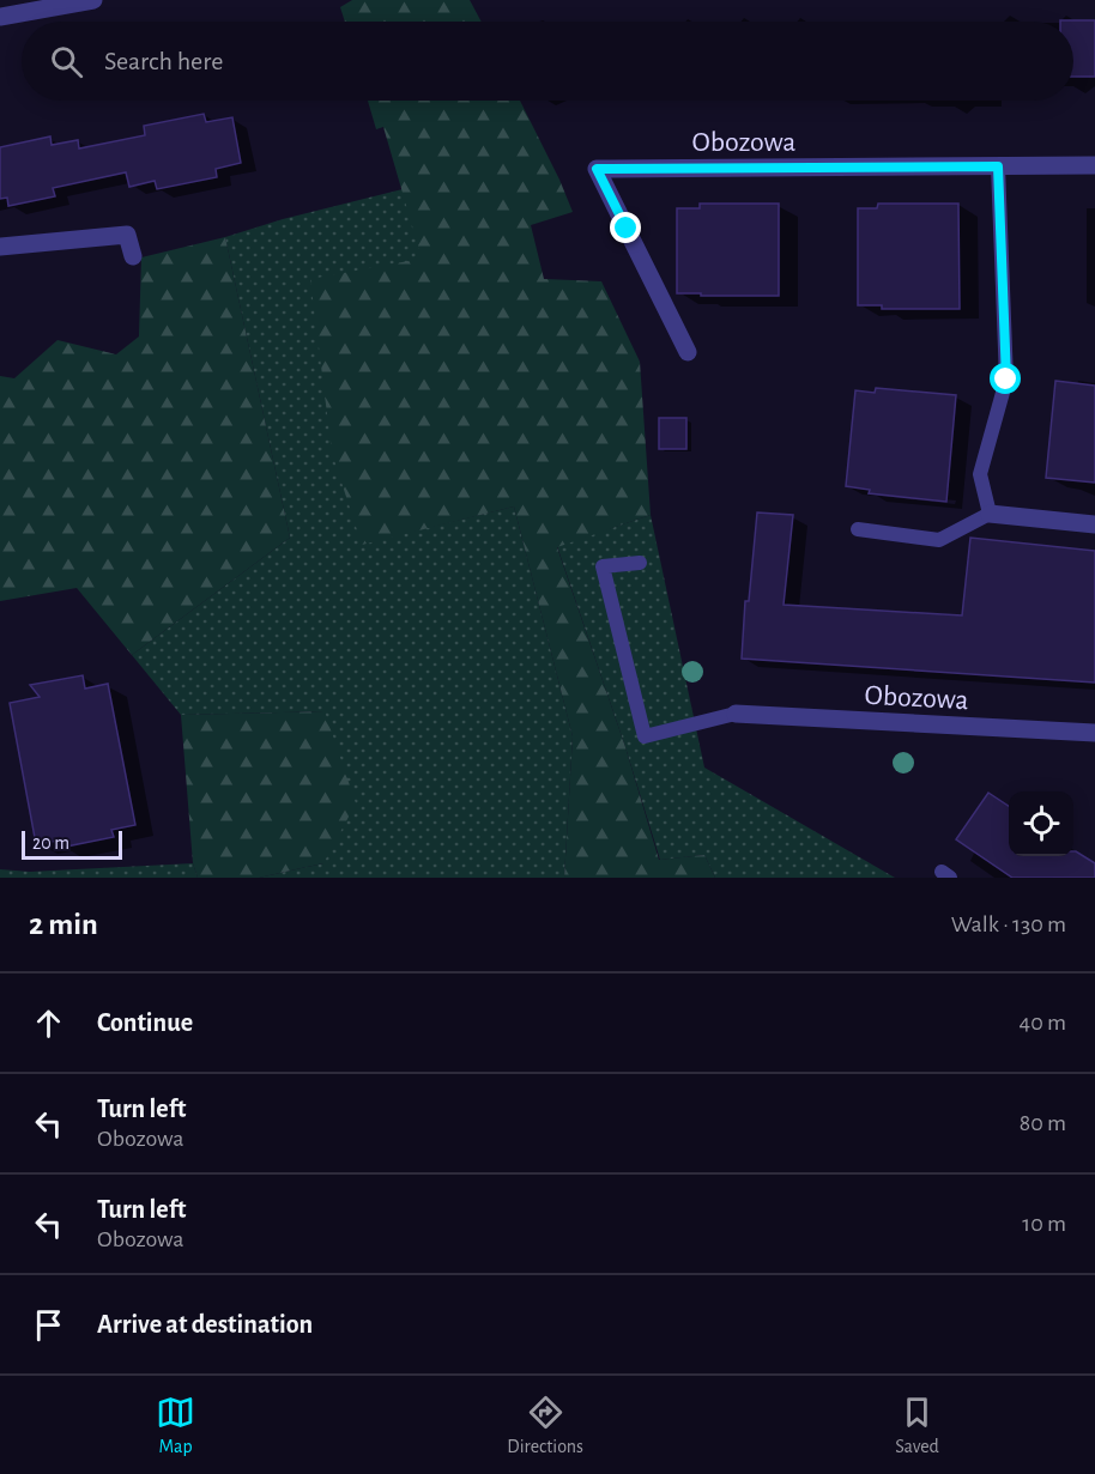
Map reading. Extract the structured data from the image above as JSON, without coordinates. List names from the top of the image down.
{
  "streets": {
    "street": ["Obozowa"]
  },
  "scale_bar": "20 m",
  "page": {
    "search": "Search here",
    "scale": "20 m",
    "heading": ["2 min", "Walk · 130 m"],
    "list": [
      ["Continue", "40 m"],
      ["Turn left", "Obozowa", "80 m"],
      ["Turn left", "Obozowa", "10 m"],
      "Arrive at destination"
    ],
    "nav": ["Map", "Directions", "Saved"]
  }
}
